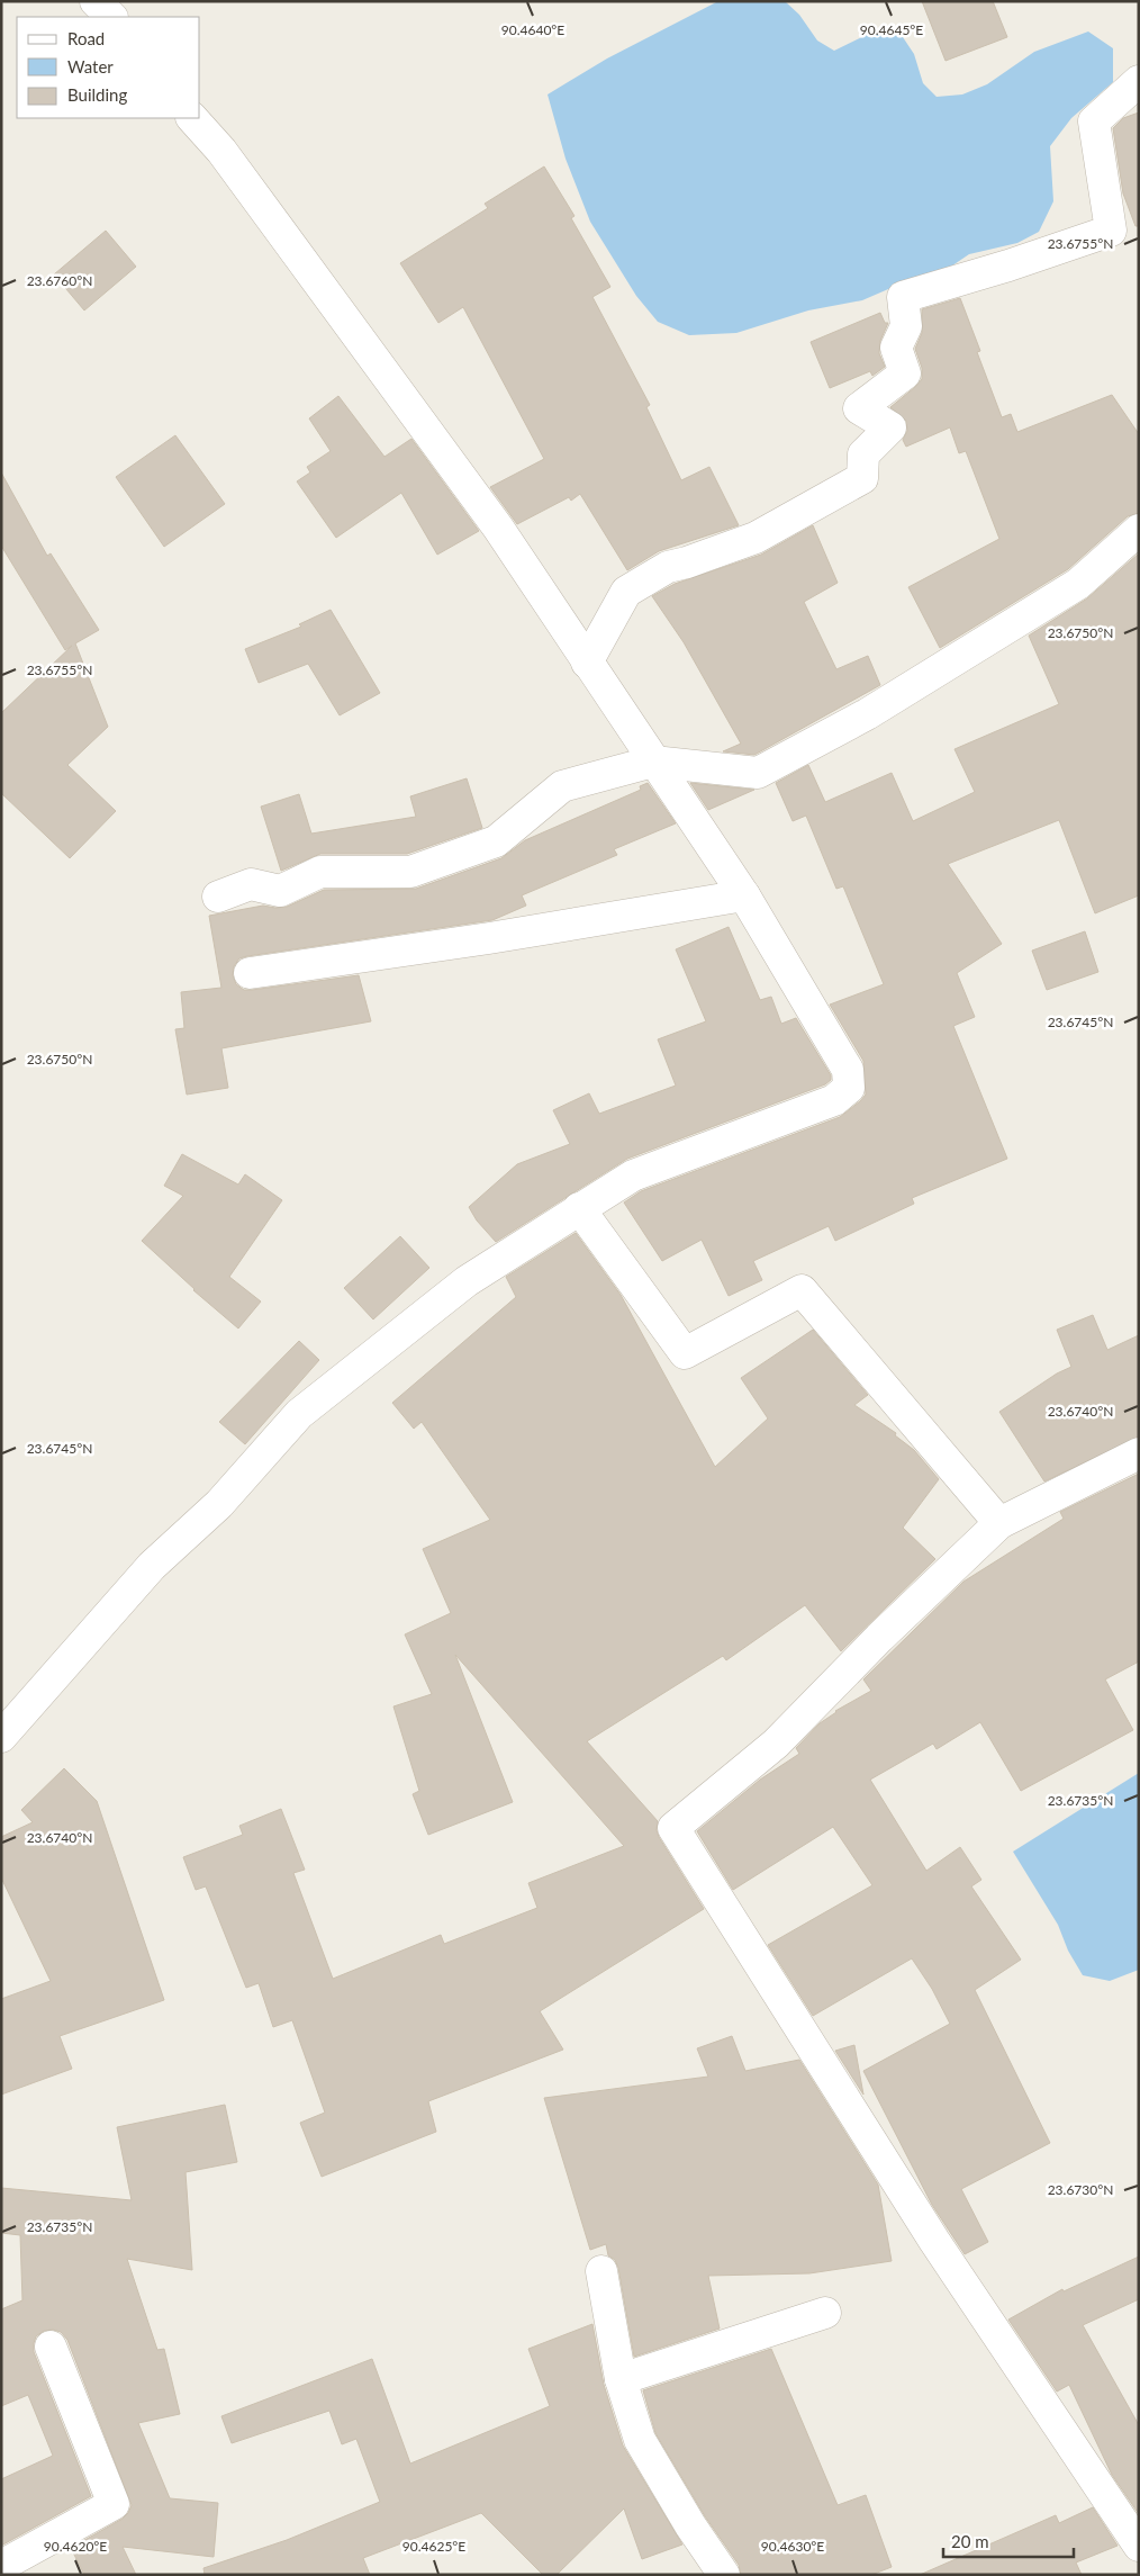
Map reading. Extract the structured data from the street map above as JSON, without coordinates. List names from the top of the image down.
{
  "legend": ["Road", "Water", "Building"],
  "scale_bar": "20 m",
  "coordinates": [
    "90.4640°E",
    "90.4645°E",
    "23.6755°N",
    "23.6760°N",
    "23.6750°N",
    "23.6745°N",
    "23.6740°N",
    "23.6735°N",
    "23.6730°N",
    "90.4620°E",
    "90.4625°E",
    "90.4630°E"
  ]
}
